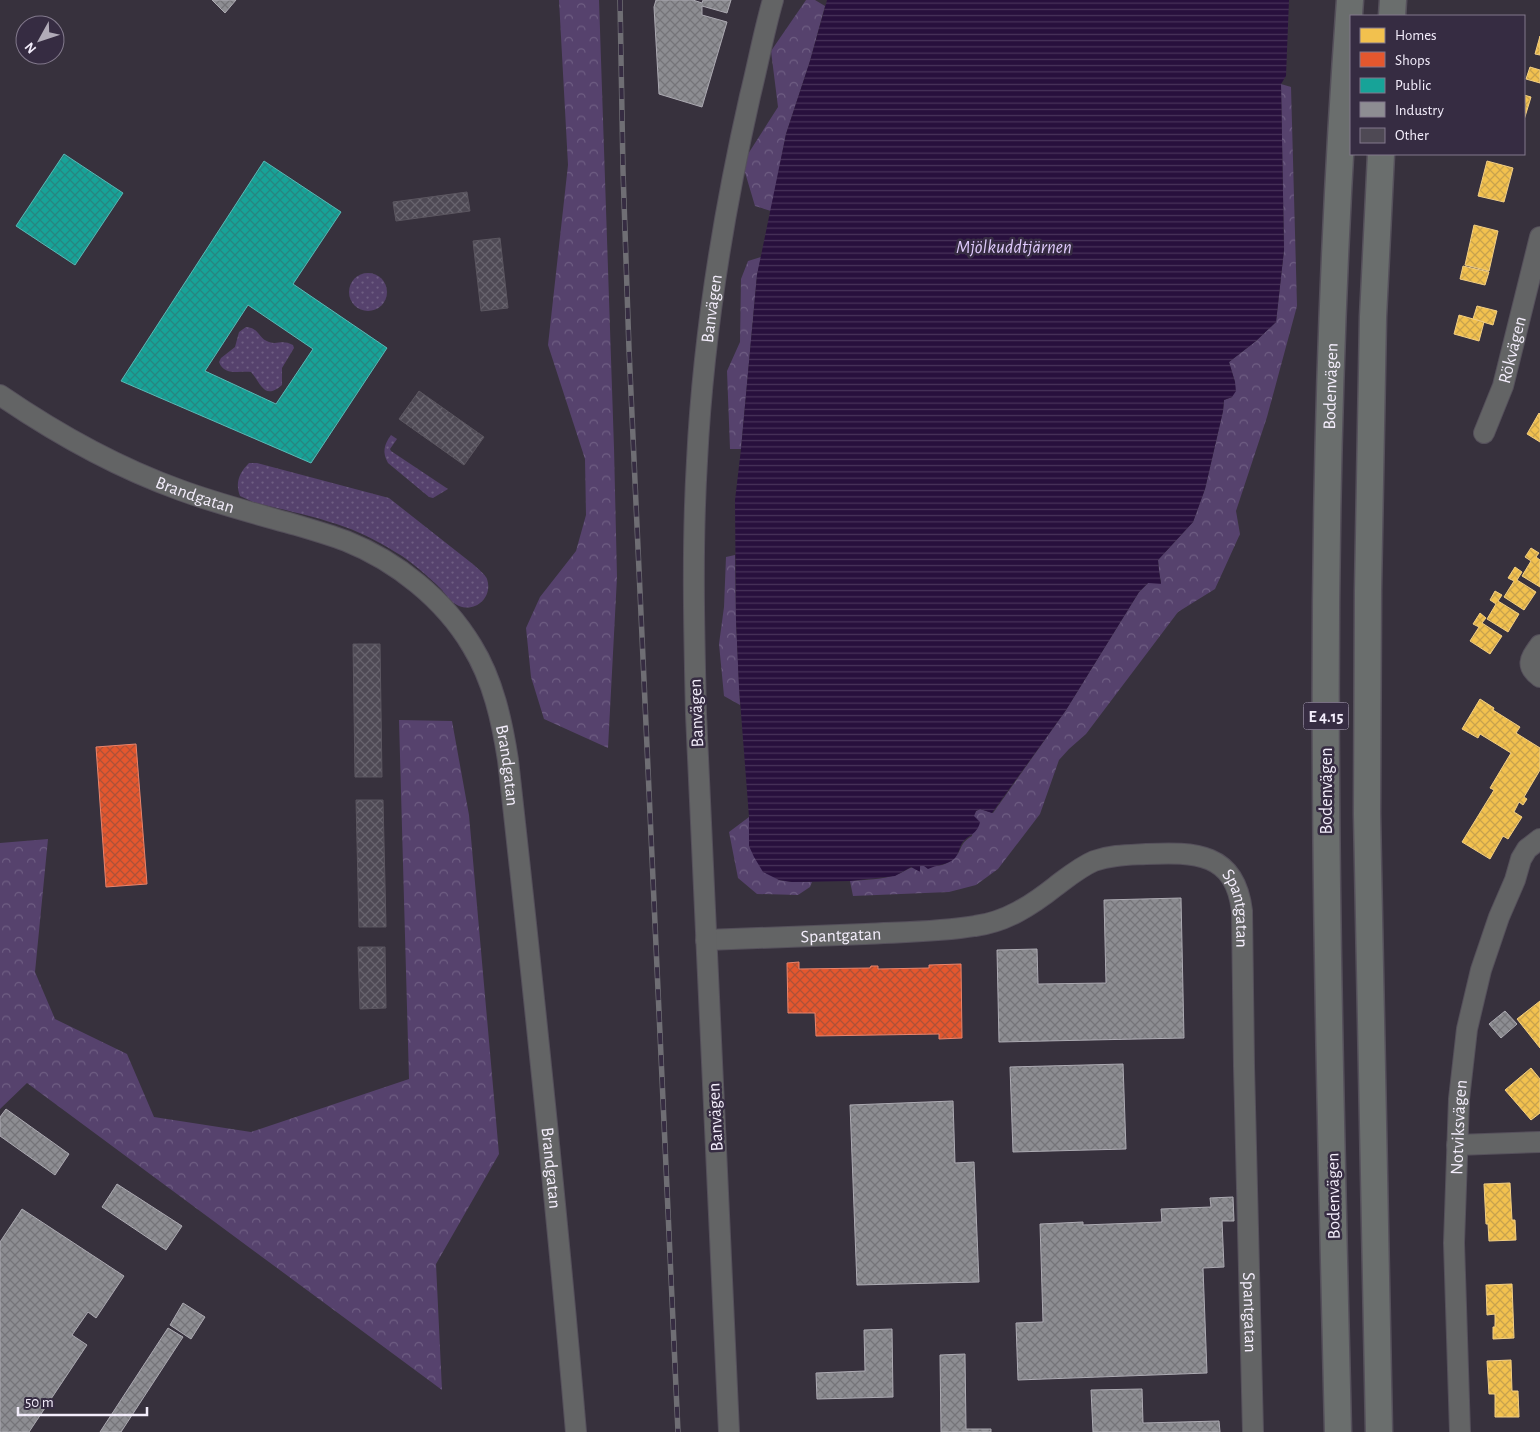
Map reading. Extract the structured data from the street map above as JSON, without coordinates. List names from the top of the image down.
{
  "streets": {
    "main road": ["Bodenvägen", "E 4.15"],
    "street": [
      "Banvägen",
      "Rökvägen",
      "Brandgatan",
      "Spantgatan",
      "Notviksvägen"
    ]
  },
  "crossings": [
    ["Banvägen", "Spantgatan"]
  ],
  "water": ["Mjölkuddtjärnen"],
  "legend": [
    "Homes",
    "Shops",
    "Public",
    "Industry",
    "Other"
  ],
  "scale_bar": "50 m",
  "north": "bottom left"
}
